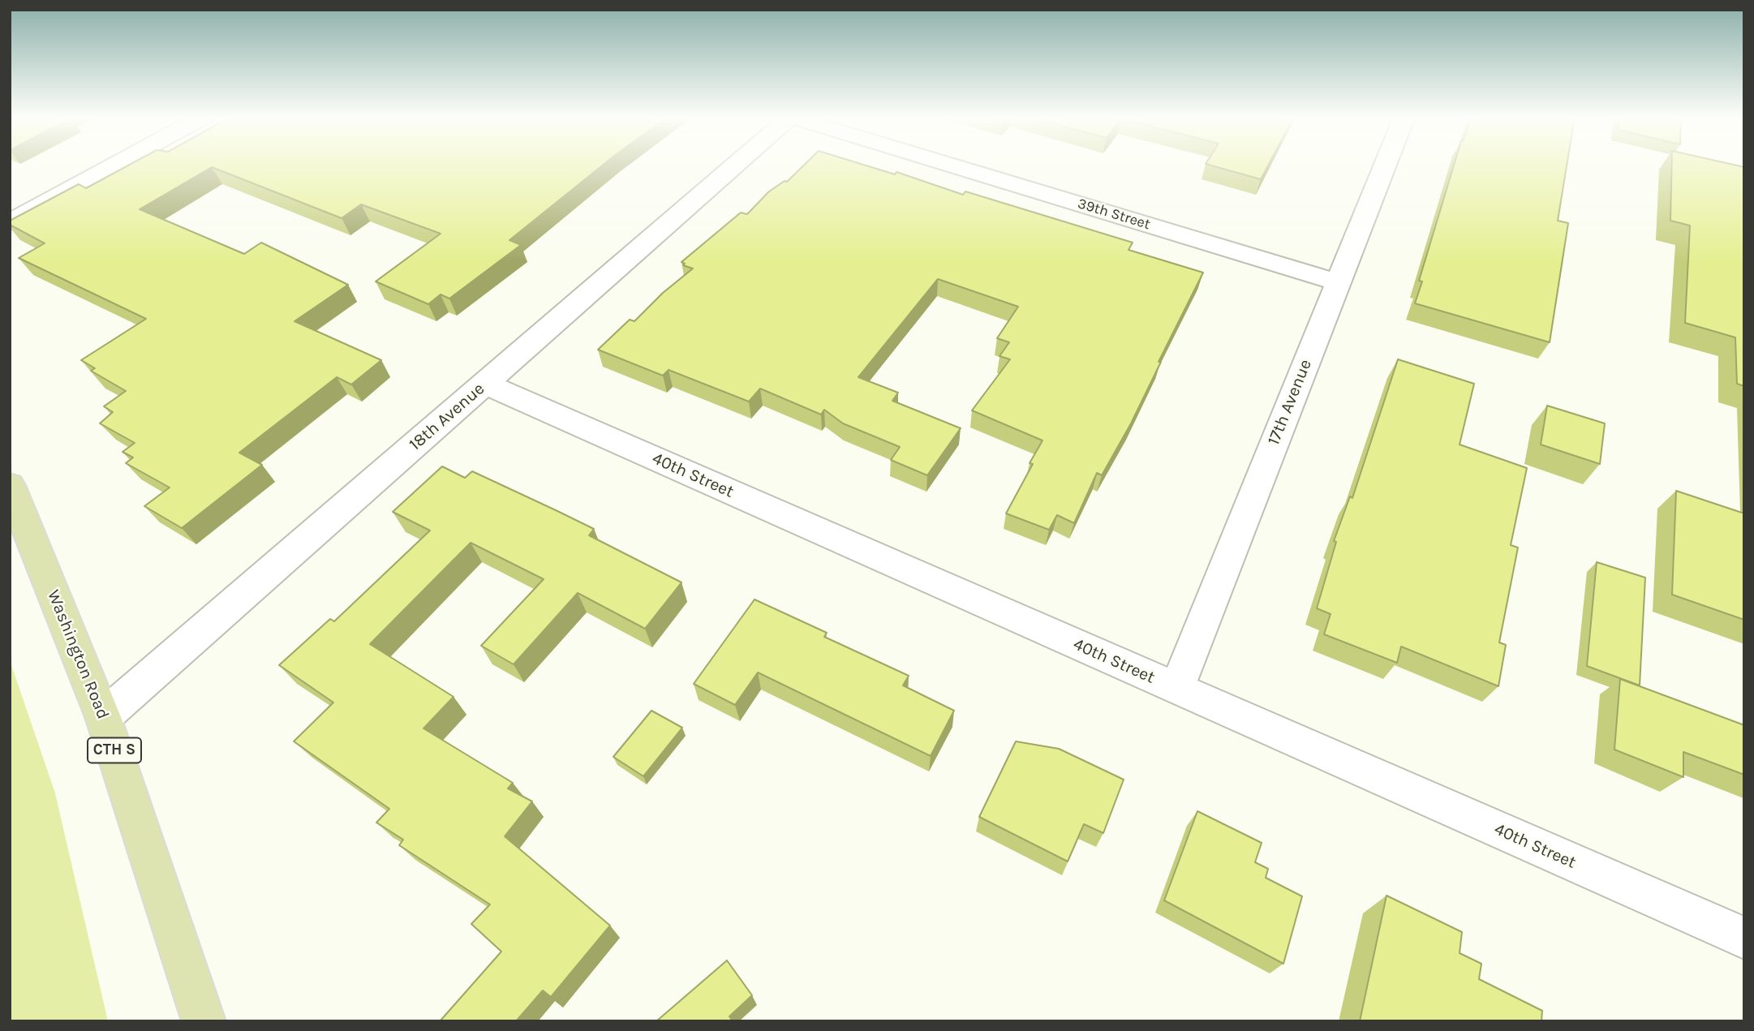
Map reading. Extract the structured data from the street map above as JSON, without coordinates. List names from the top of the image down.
{
  "streets": {
    "main road": ["Washington Road", "CTH S"],
    "street": [
      "39th Street",
      "17th Avenue",
      "18th Avenue",
      "40th Street"
    ]
  },
  "crossings": [
    ["39th Street", "17th Avenue"],
    ["17th Avenue", "40th Street"],
    ["18th Avenue", "40th Street"],
    ["18th Avenue", "Washington Road"]
  ]
}
